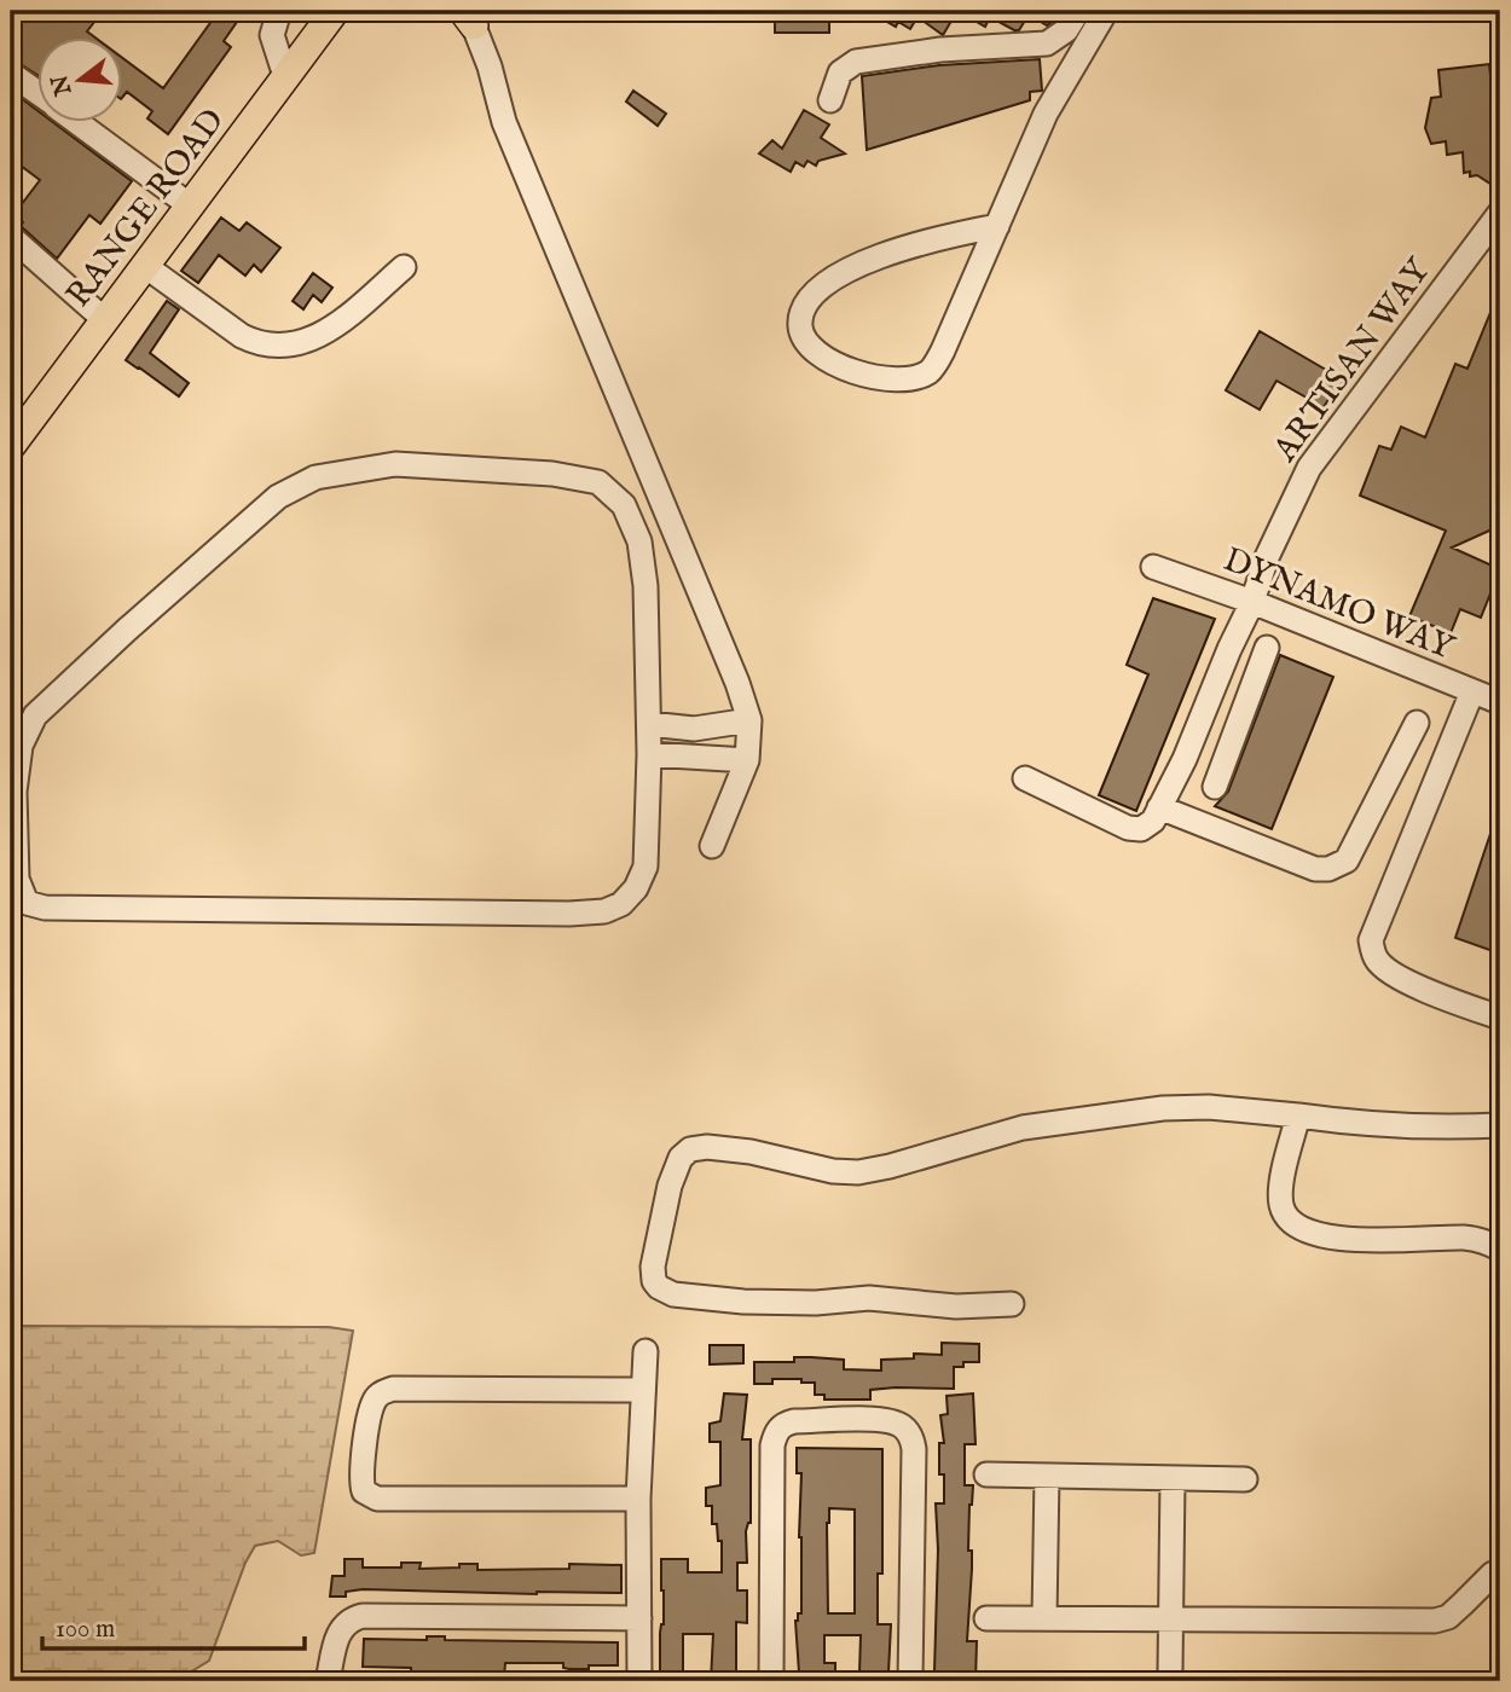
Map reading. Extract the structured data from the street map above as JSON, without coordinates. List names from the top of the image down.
{
  "streets": {
    "main road": ["RANGE ROAD"],
    "street": ["ARTISAN WAY", "DYNAMO WAY"]
  },
  "crossings": [
    ["ARTISAN WAY", "DYNAMO WAY"]
  ],
  "scale_bar": "100 m",
  "north": "left"
}
